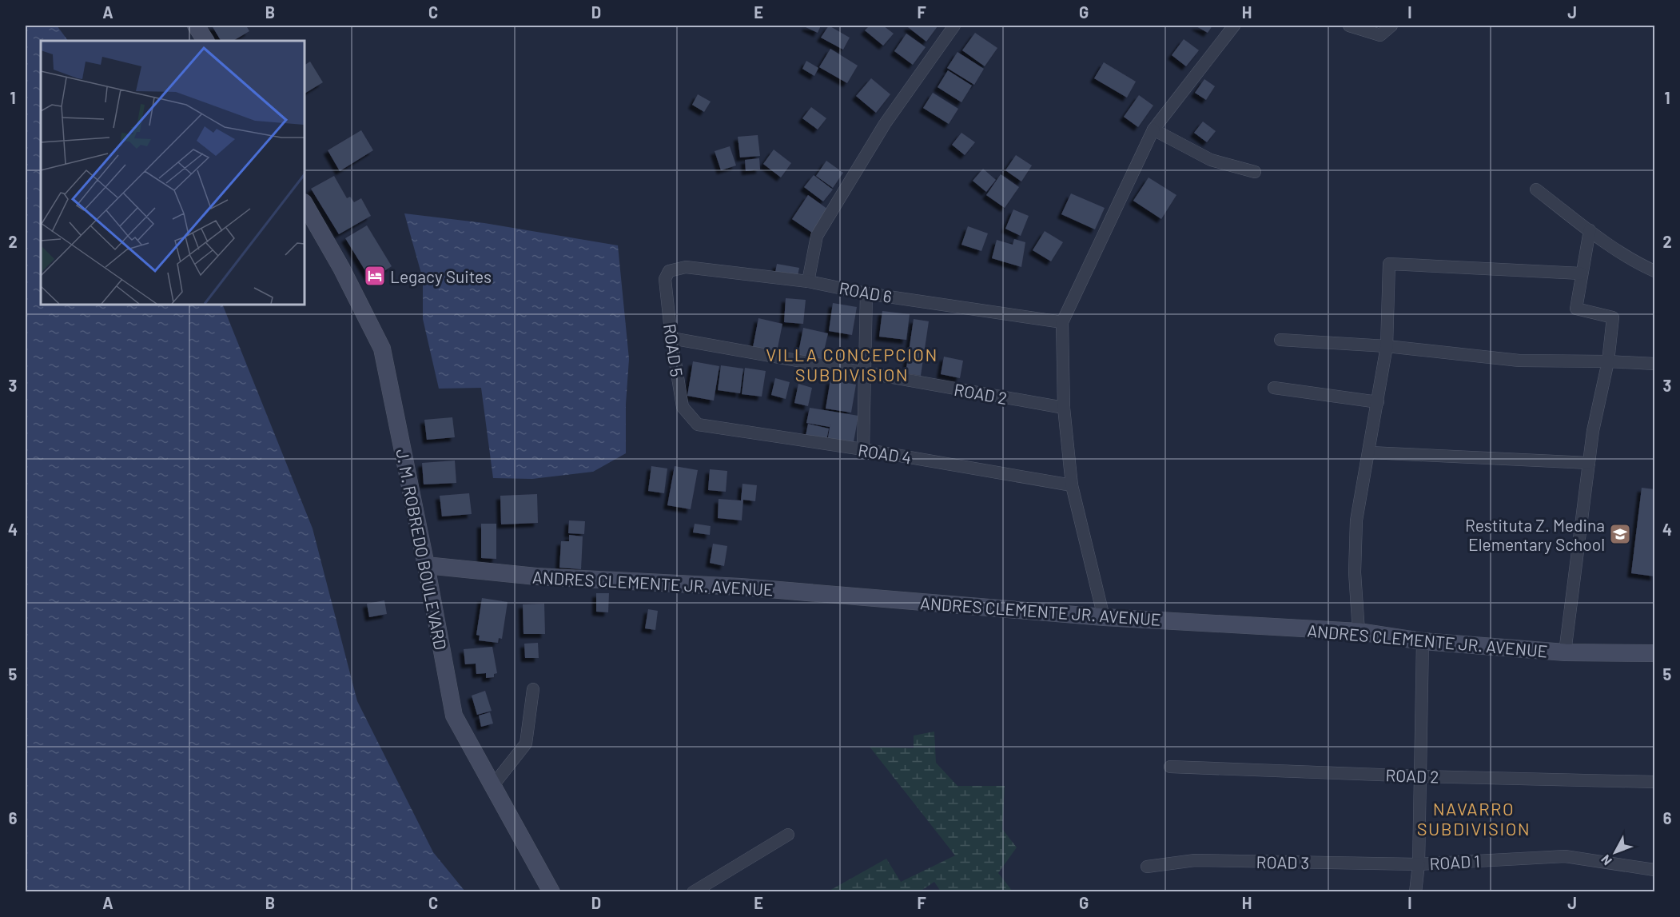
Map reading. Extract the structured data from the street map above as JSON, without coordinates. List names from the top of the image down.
{
  "streets": {
    "main road": ["J. M. ROBREDO BOULEVARD", "ANDRES CLEMENTE JR. AVENUE"],
    "street": [
      "ROAD 6",
      "ROAD 5",
      "ROAD 2",
      "ROAD 4",
      "ROAD 3",
      "ROAD 1"
    ]
  },
  "crossings": [
    ["ROAD 6", "ROAD 5"],
    ["ROAD 5", "ROAD 2"],
    ["ROAD 5", "ROAD 4"],
    ["ROAD 2", "ROAD 1"],
    ["J. M. ROBREDO BOULEVARD", "ANDRES CLEMENTE JR. AVENUE"],
    ["ANDRES CLEMENTE JR. AVENUE", "ROAD 1"],
    ["ROAD 3", "ROAD 1"]
  ],
  "districts": ["VILLA CONCEPCION SUBDIVISION", "NAVARRO SUBDIVISION"],
  "places": {
    "hotel": ["Legacy Suites"],
    "school or university": ["Restituta Z. Medina Elementary School"]
  },
  "north": "bottom left",
  "grid": {
    "columns": [
      "A",
      "B",
      "C",
      "D",
      "E",
      "F",
      "G",
      "H",
      "I",
      "J"
    ],
    "rows": [
      "1",
      "2",
      "3",
      "4",
      "5",
      "6"
    ]
  }
}
